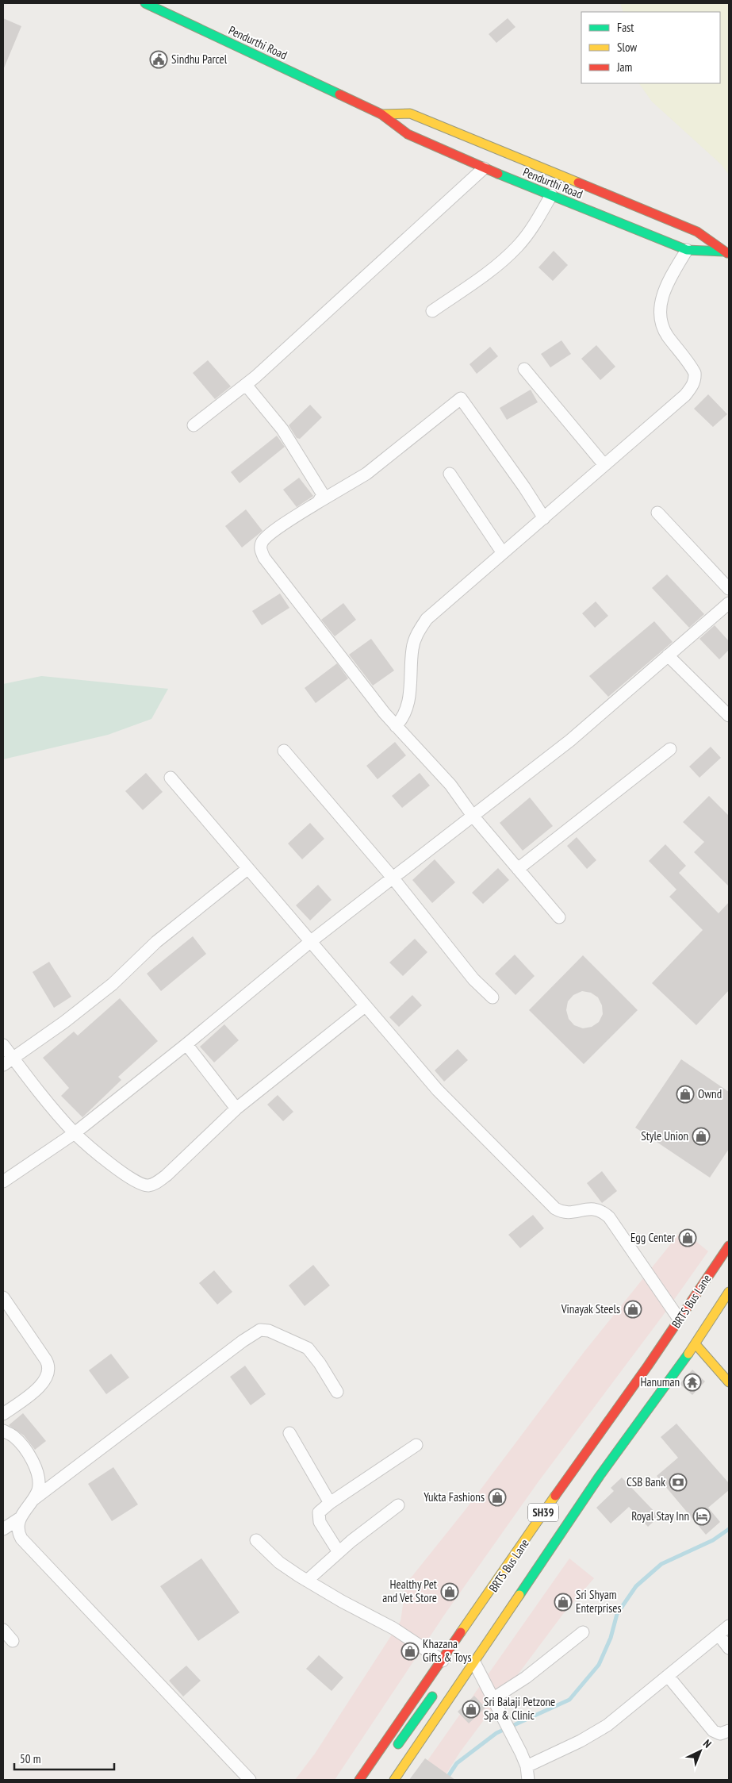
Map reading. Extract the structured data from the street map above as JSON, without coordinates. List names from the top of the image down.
{
  "streets": {
    "main road": ["Pendurthi Road", "SH39"]
  },
  "places": {
    "public building": ["Sindhu Parcel"],
    "shop": [
      "Ownd",
      "Style Union",
      "Egg Center",
      "Vinayak Steels",
      "Yukta Fashions",
      "Healthy Pet and Vet Store",
      "Sri Shyam Enterprises",
      "Khazana Gifts & Toys",
      "Sri Balaji Petzone Spa & Clinic"
    ],
    "temple": ["Hanuman"],
    "bank": ["CSB Bank"],
    "hotel": ["Royal Stay Inn"]
  },
  "legend": ["Fast", "Slow", "Jam"],
  "scale_bar": "50 m",
  "north": "top right"
}
